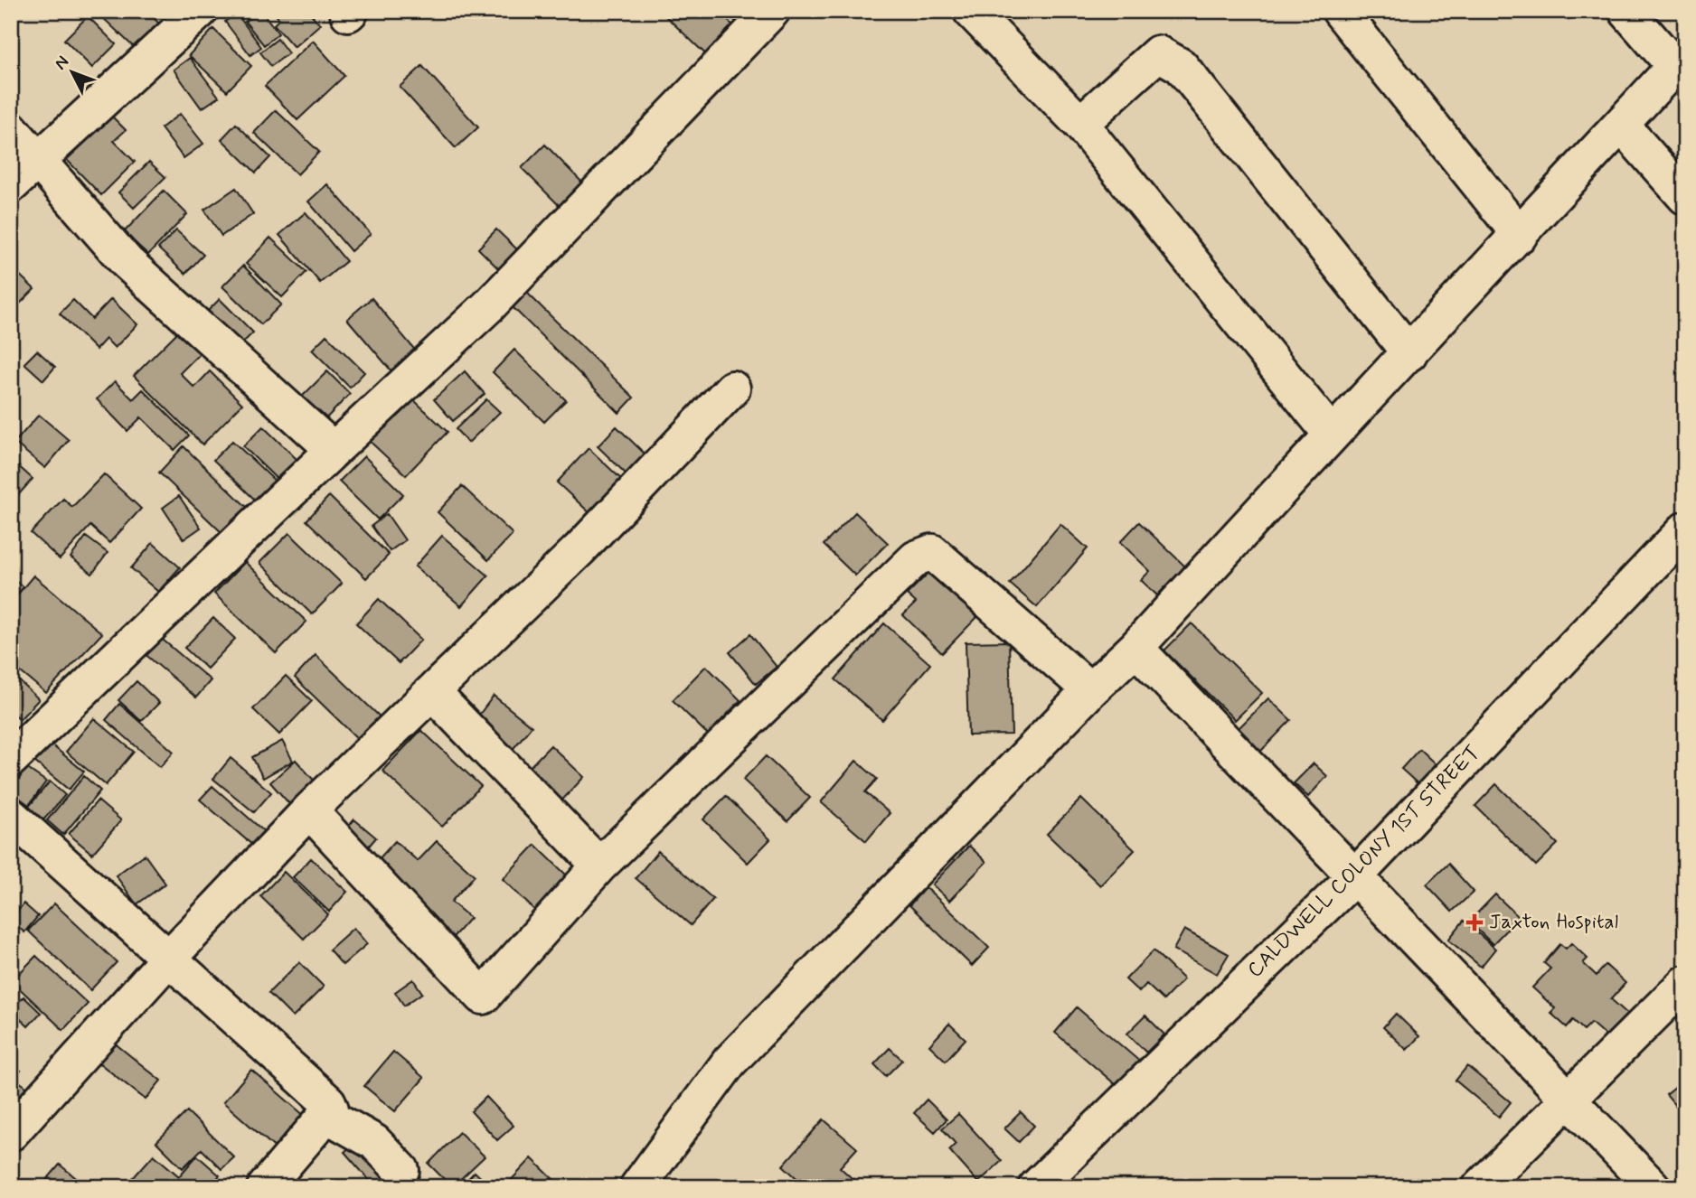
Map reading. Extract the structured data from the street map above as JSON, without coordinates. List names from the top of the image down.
{
  "streets": {
    "street": ["CALDWELL COLONY 1ST STREET"]
  },
  "places": {
    "health": ["Jaxton Hospital"]
  },
  "north": "top left"
}
